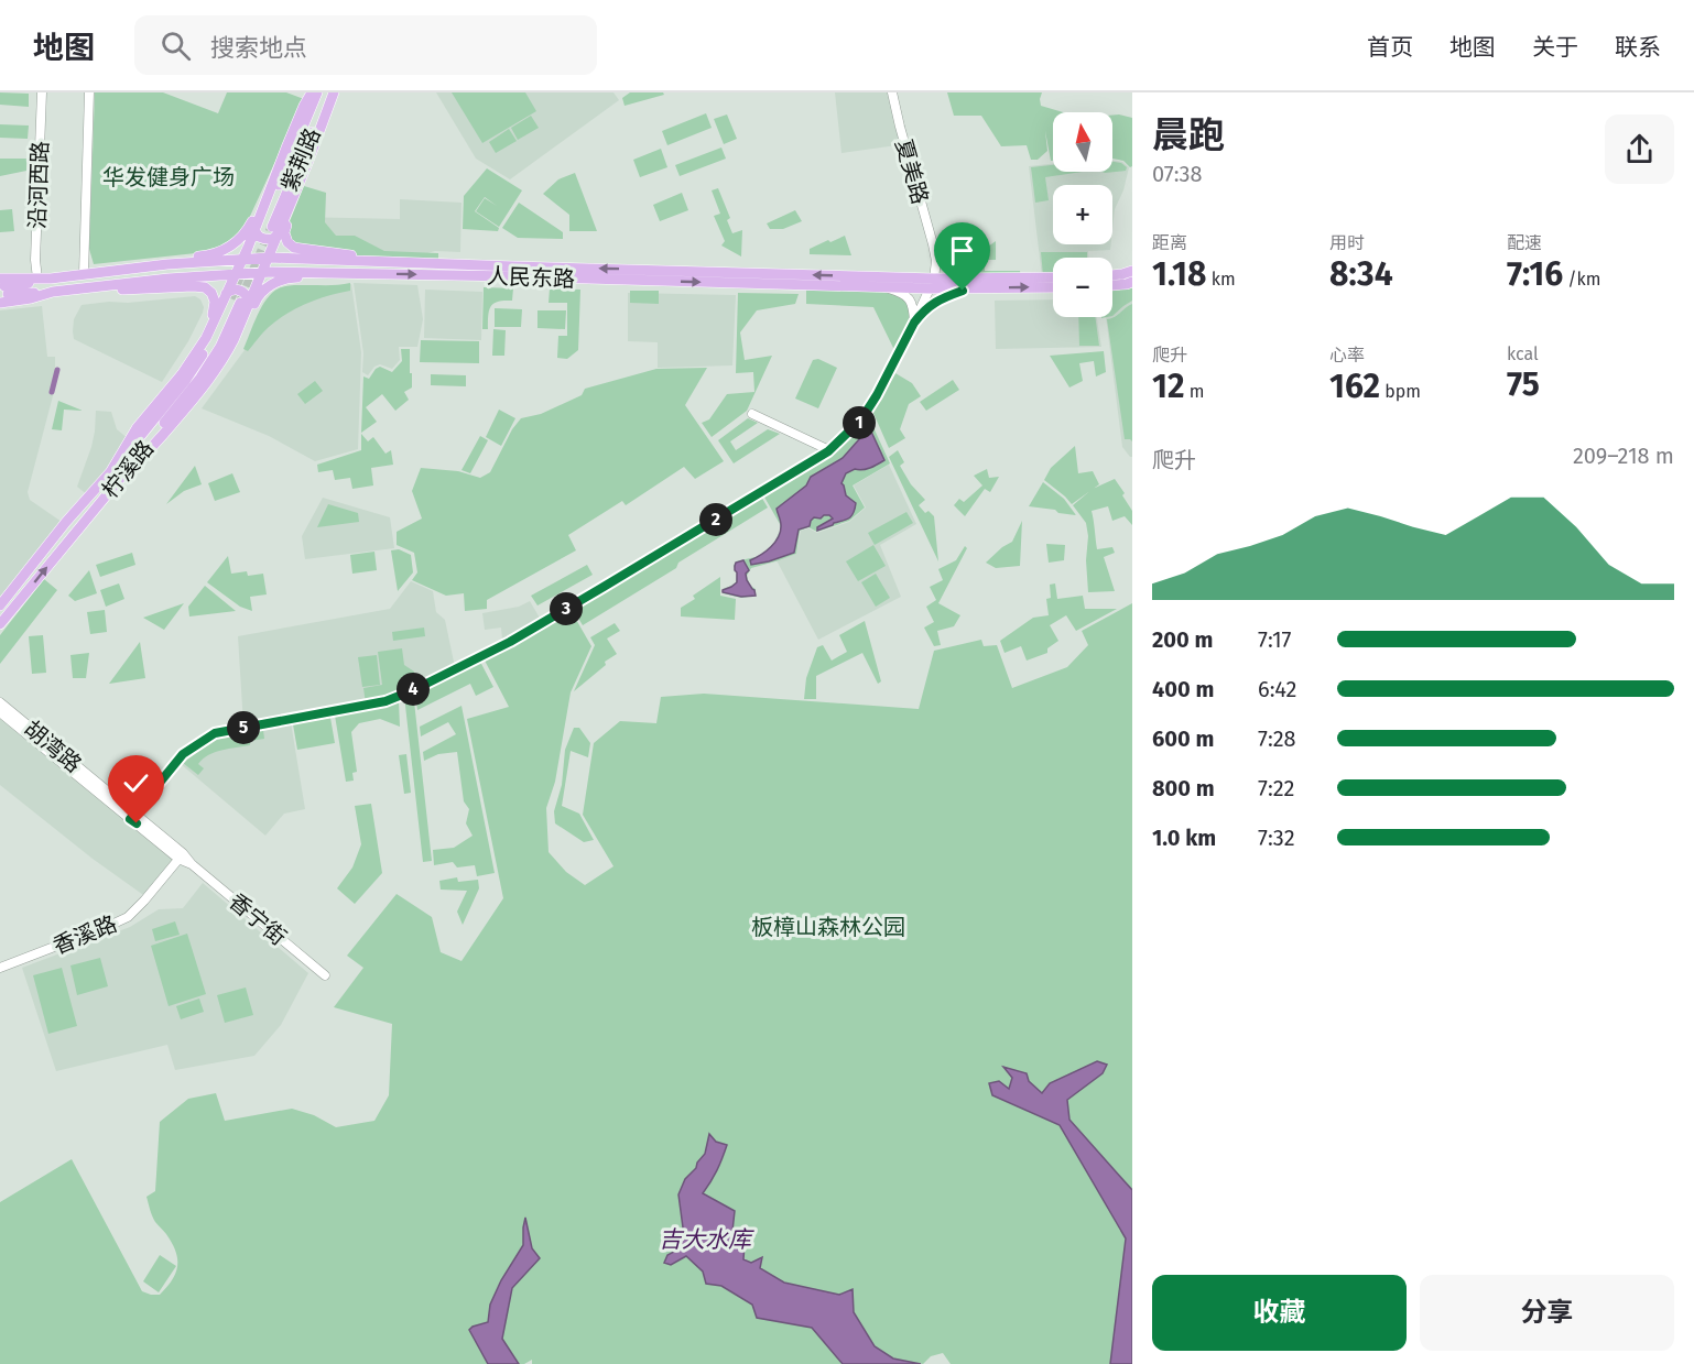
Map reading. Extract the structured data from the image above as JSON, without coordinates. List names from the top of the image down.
{
  "streets": {
    "main road": ["紫荆路", "人民东路", "柠溪路"],
    "street": [
      "夏美路",
      "沿河西路",
      "胡湾路",
      "香宁街",
      "香溪路"
    ]
  },
  "crossings": [
    ["夏美路", "人民东路"],
    ["沿河西路", "人民东路"],
    ["胡湾路", "香宁街"],
    ["香宁街", "香溪路"]
  ],
  "water": ["吉大水库"],
  "parks": ["华发健身广场", "板樟山森林公园"],
  "north": "top",
  "page": {
    "header": "地图",
    "search": "搜索地点",
    "nav": [
      "首页",
      "地图",
      "关于",
      "联系"
    ],
    "heading": ["晨跑", "07:38"],
    "map_buttons": ["+", "−"],
    "stats": [
      ["距离", "1.18 km"],
      ["用时", "8:34"],
      ["配速", "7:16 /km"],
      ["爬升", "12 m"],
      ["心率", "162 bpm"],
      ["kcal", "75"]
    ],
    "pins": [
      "1",
      "2",
      "3",
      "4",
      "5"
    ],
    "chart": ["爬升", "209–218 m"],
    "list": [
      {
        "name": "200 m",
        "note": "7:17"
      },
      {
        "name": "400 m",
        "note": "6:42"
      },
      {
        "name": "600 m",
        "note": "7:28"
      },
      {
        "name": "800 m",
        "note": "7:22"
      },
      {
        "name": "1.0 km",
        "note": "7:32"
      }
    ],
    "buttons": ["收藏", "分享"]
  }
}
